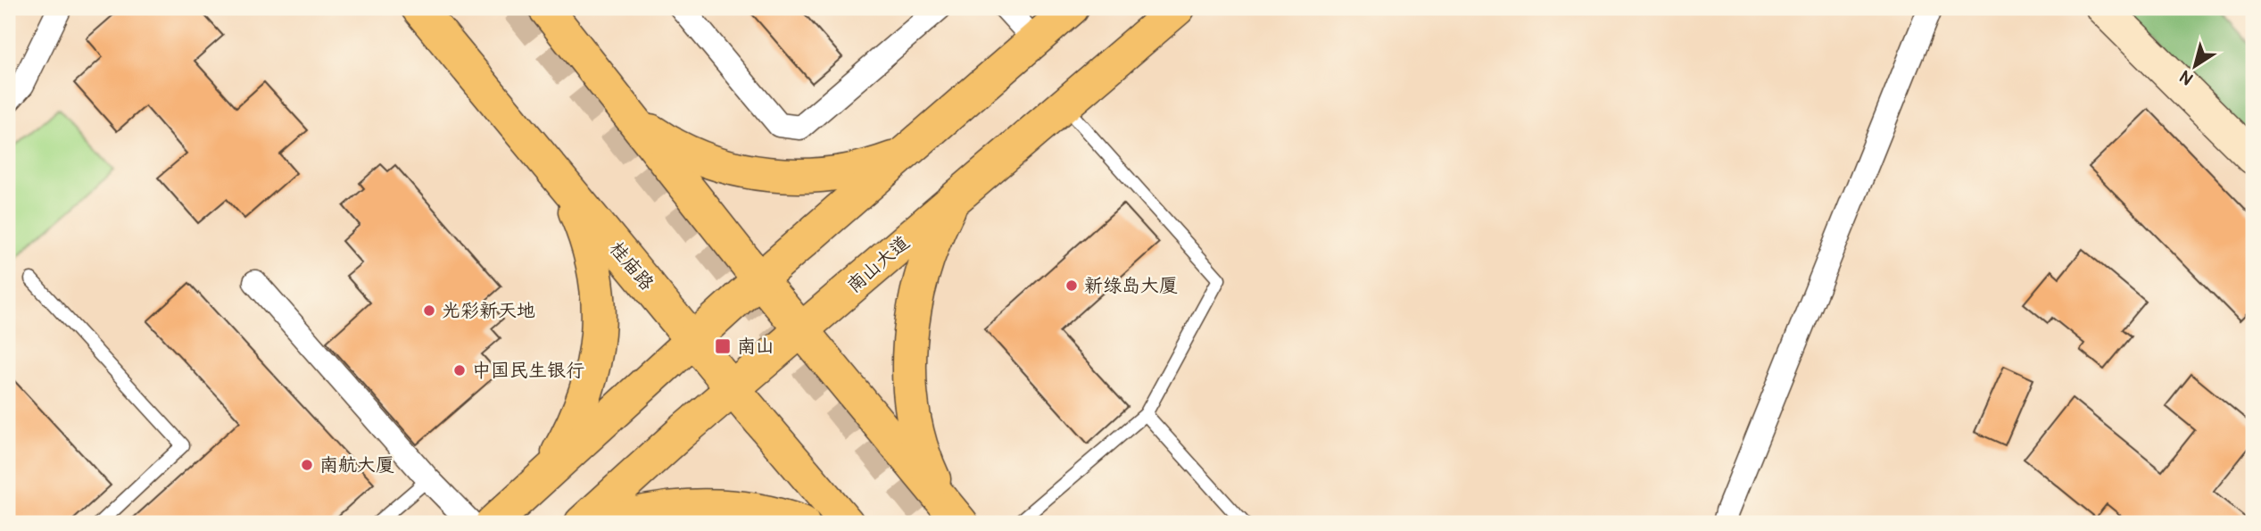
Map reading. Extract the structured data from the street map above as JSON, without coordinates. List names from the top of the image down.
{
  "streets": {
    "main road": ["南山大道", "桂庙路"]
  },
  "crossings": [
    ["南山大道", "桂庙路"]
  ],
  "places": {
    "other": [
      "新绿岛大厦",
      "光彩新天地",
      "中国民生银行",
      "南航大厦"
    ],
    "transit": ["南山"]
  },
  "north": "bottom left"
}
